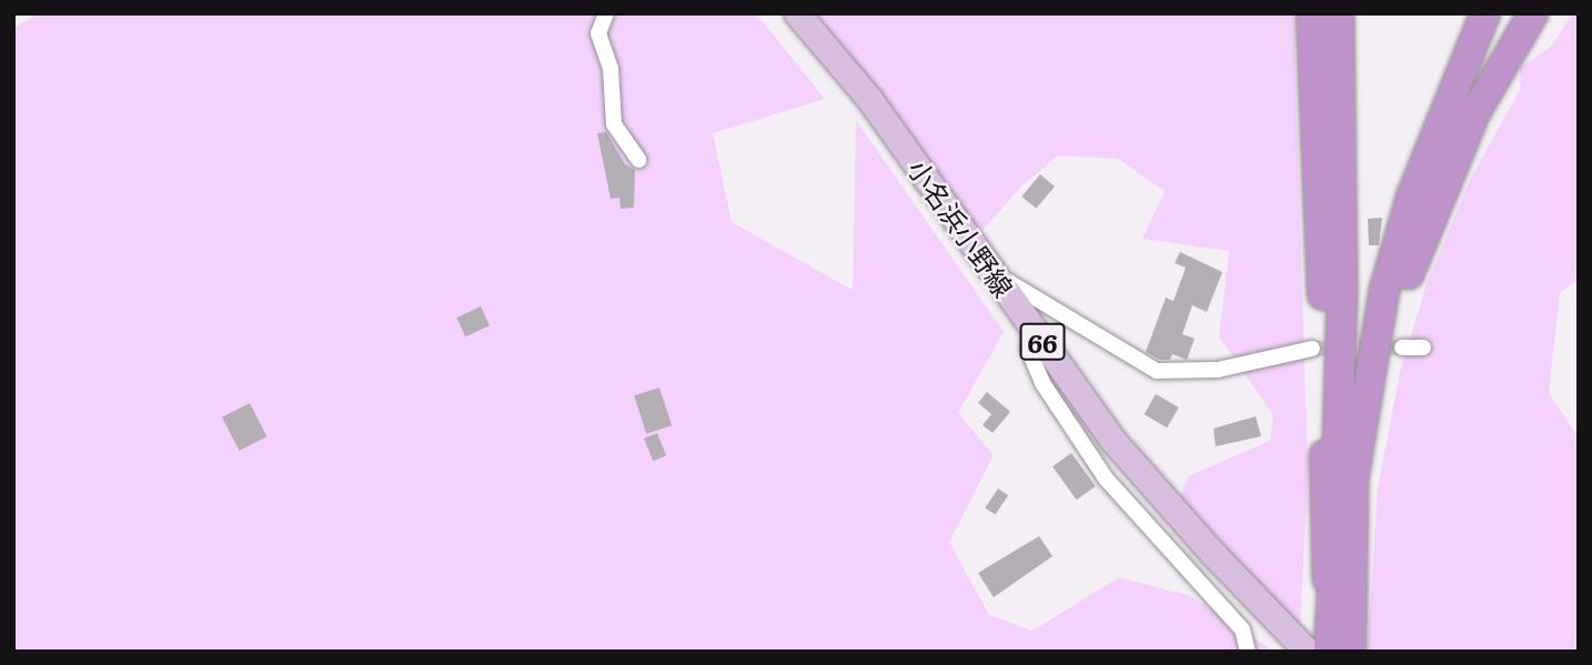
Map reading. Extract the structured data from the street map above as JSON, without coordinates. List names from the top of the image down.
{
  "streets": {
    "main road": ["小名浜小野線", "66"]
  }
}
